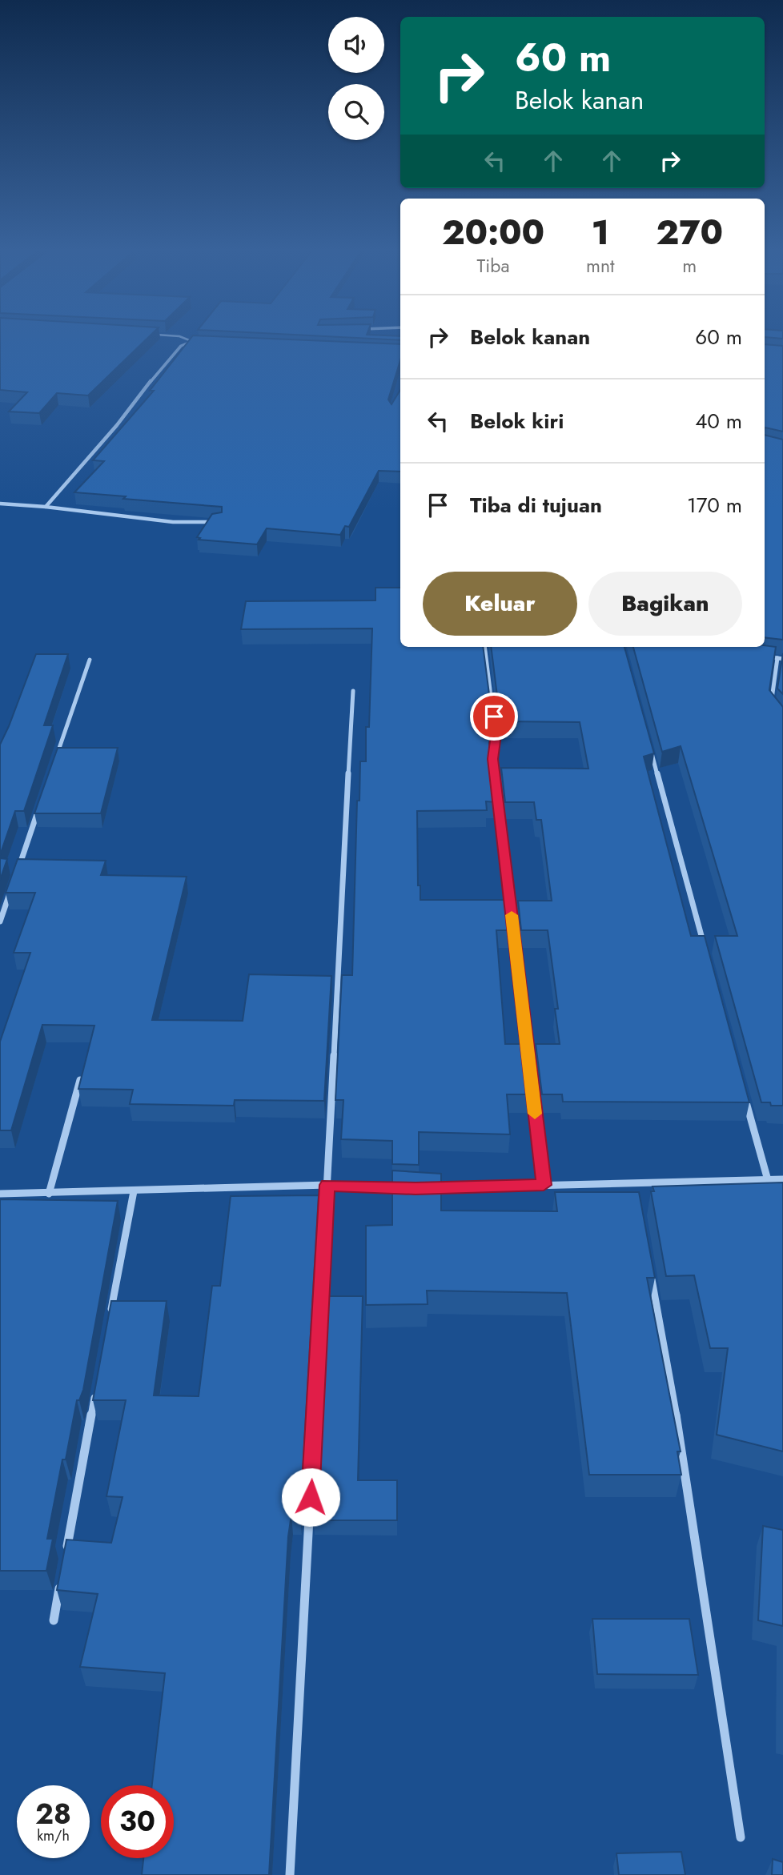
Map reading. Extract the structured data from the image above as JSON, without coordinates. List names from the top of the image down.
{
  "page": {
    "turn": ["60 m", "Belok kanan"],
    "eta": [
      "20:00",
      "Tiba",
      "1",
      "mnt",
      "270",
      "m"
    ],
    "list": [
      {
        "name": "Belok kanan",
        "value": "60 m"
      },
      {
        "name": "Belok kiri",
        "value": "40 m"
      },
      {
        "name": "Tiba di tujuan",
        "value": "170 m"
      }
    ],
    "buttons": ["Keluar", "Bagikan"],
    "speed": "28 km/h",
    "limit": "30"
  }
}
